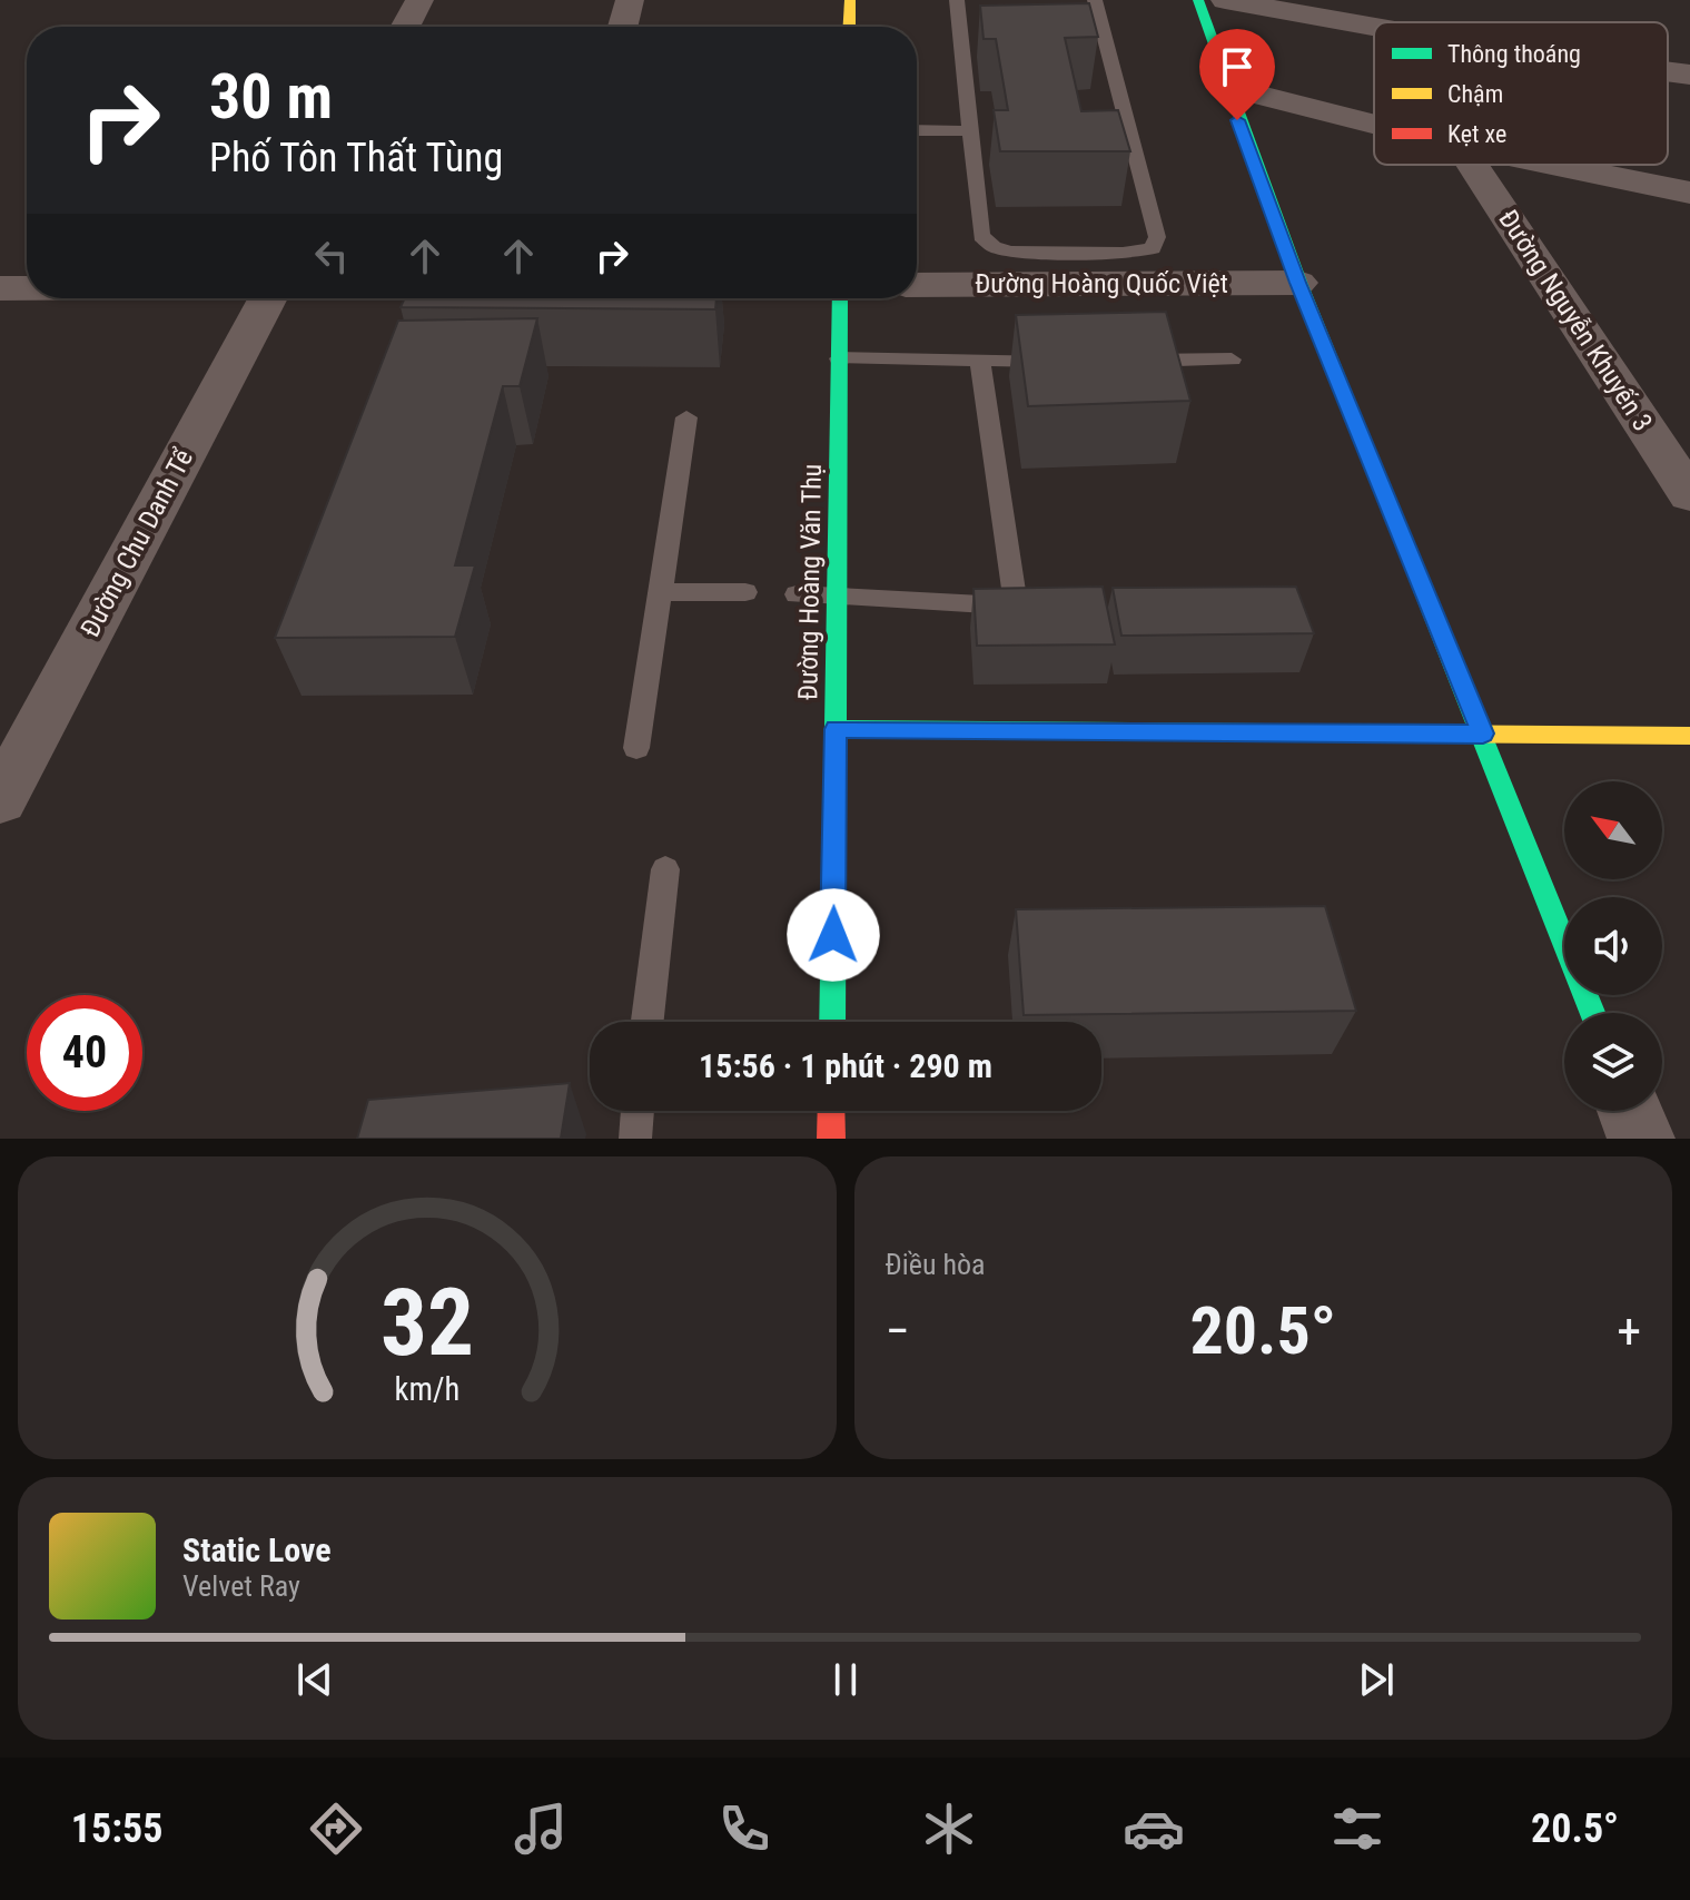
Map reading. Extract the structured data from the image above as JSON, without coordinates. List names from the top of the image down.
{
  "streets": {
    "street": [
      "Đường Hoàng Quốc Việt",
      "Đường Nguyễn Khuyến 3",
      "Đường Chu Danh Tể",
      "Đường Hoàng Văn Thụ"
    ]
  },
  "legend": ["Thông thoáng", "Chậm", "Kẹt xe"],
  "north": "top left",
  "page": {
    "turn": ["30 m", "Phố Tôn Thất Tùng"],
    "limit": "40",
    "trip": "15:56 · 1 phút · 290 m",
    "tile": "Điều hòa",
    "heat": ["−", "20.5°", "+"],
    "song": ["Static Love", "Velvet Ray"],
    "tabs": ["15:55", "20.5°"],
    "gauge": ["32", "km/h"]
  }
}
